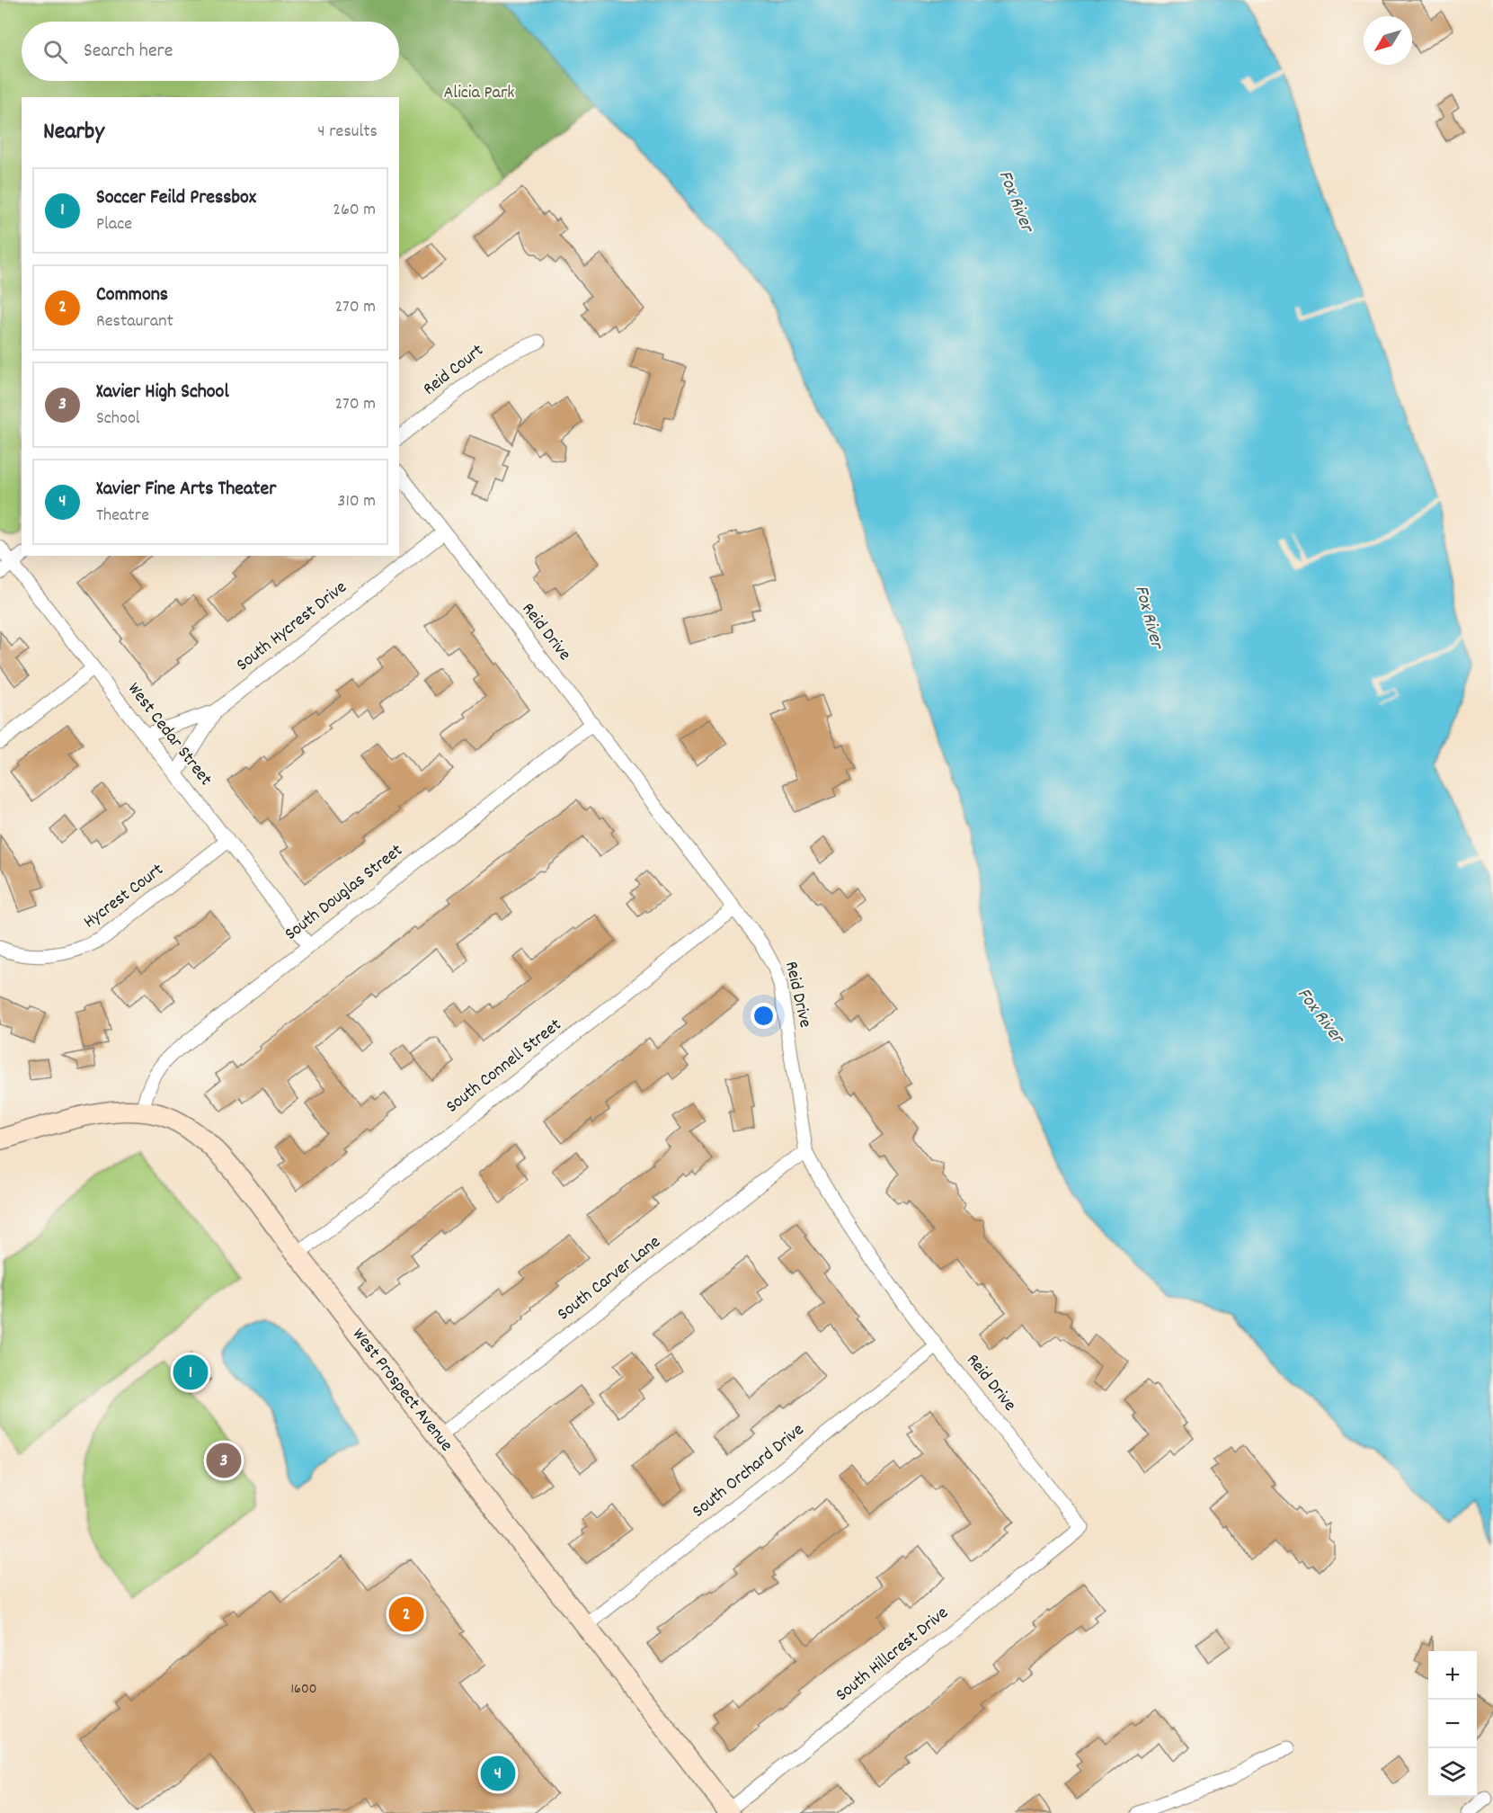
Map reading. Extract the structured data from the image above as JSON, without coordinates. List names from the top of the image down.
{
  "streets": {
    "main road": ["West Prospect Avenue"],
    "street": [
      "Reid Court",
      "South Hycrest Drive",
      "Reid Drive",
      "West Cedar Street",
      "South Douglas Street",
      "Hycrest Court",
      "South Connell Street",
      "South Carver Lane",
      "South Orchard Drive",
      "South Hillcrest Drive"
    ]
  },
  "crossings": [
    ["South Hycrest Drive", "Reid Drive"],
    ["South Hycrest Drive", "West Cedar Street"],
    ["Reid Drive", "South Douglas Street"],
    ["Reid Drive", "South Connell Street"],
    ["Reid Drive", "South Carver Lane"],
    ["Reid Drive", "South Orchard Drive"],
    ["Reid Drive", "South Hillcrest Drive"],
    ["West Cedar Street", "South Douglas Street"],
    ["West Cedar Street", "Hycrest Court"],
    ["South Douglas Street", "West Prospect Avenue"],
    ["South Connell Street", "West Prospect Avenue"],
    ["South Carver Lane", "West Prospect Avenue"],
    ["West Prospect Avenue", "South Orchard Drive"],
    ["West Prospect Avenue", "South Hillcrest Drive"]
  ],
  "water": ["Fox River"],
  "parks": ["Alicia Park"],
  "house_numbers": ["1600"],
  "north": "bottom left",
  "page": {
    "search": "Search here",
    "heading": ["Nearby", "4 results"],
    "list": [
      {
        "mark": "1",
        "name": "Soccer Feild Pressbox",
        "note": "Place",
        "value": "260 m"
      },
      {
        "mark": "2",
        "name": "Commons",
        "note": "Restaurant",
        "value": "270 m"
      },
      {
        "mark": "3",
        "name": "Xavier High School",
        "note": "School",
        "value": "270 m"
      },
      {
        "mark": "4",
        "name": "Xavier Fine Arts Theater",
        "note": "Theatre",
        "value": "310 m"
      }
    ],
    "pins": [
      "1",
      "3",
      "2",
      "4"
    ],
    "map_buttons": ["+", "−"]
  }
}
